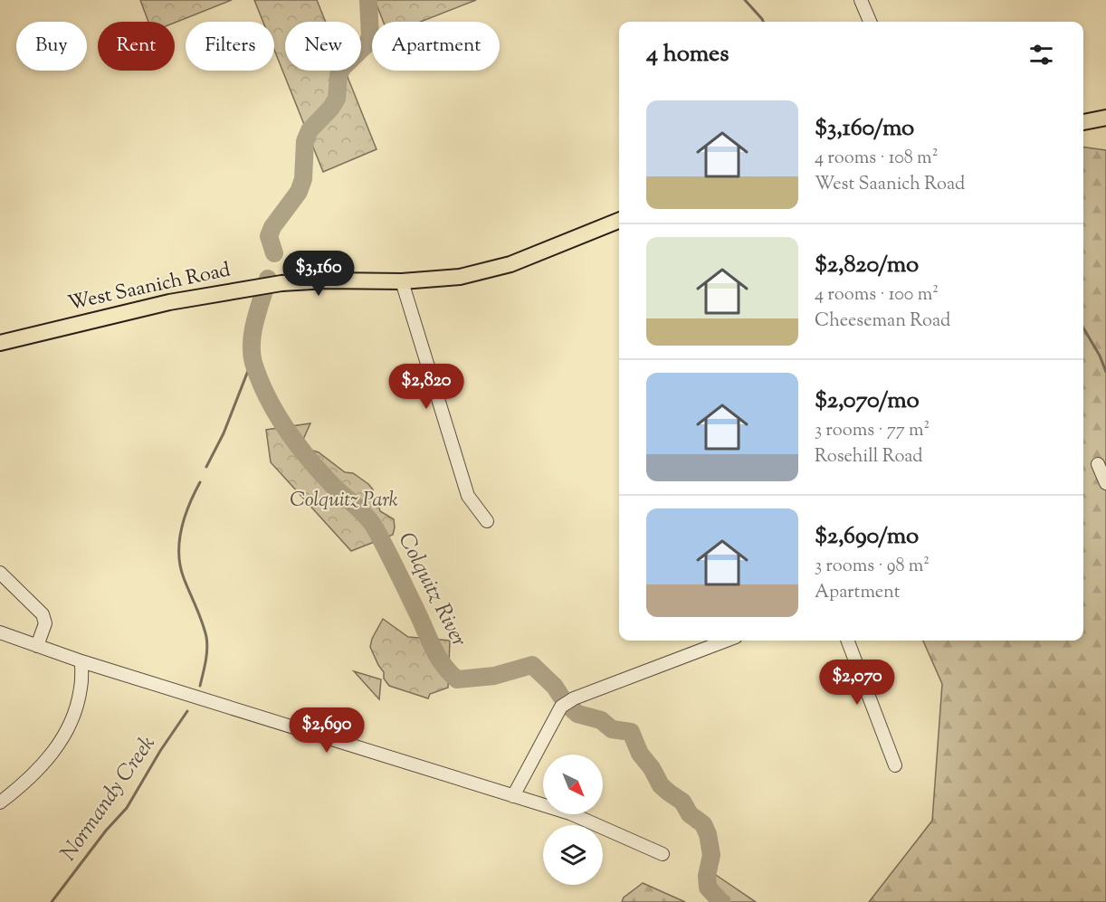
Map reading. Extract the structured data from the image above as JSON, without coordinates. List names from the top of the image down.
{
  "streets": {
    "main road": ["West Saanich Road"]
  },
  "water": ["Colquitz River", "Normandy Creek"],
  "parks": ["Colquitz Park"],
  "north": "bottom right",
  "page": {
    "chip": [
      "Buy",
      "Rent",
      "Filters",
      "New",
      "Apartment"
    ],
    "heading": "4 homes",
    "list": [
      {
        "name": "$3,160/mo",
        "note": "4 rooms · 108 m² · West Saanich Road"
      },
      {
        "name": "$2,820/mo",
        "note": "4 rooms · 100 m² · Cheeseman Road"
      },
      {
        "name": "$2,070/mo",
        "note": "3 rooms · 77 m² · Rosehill Road"
      },
      {
        "name": "$2,690/mo",
        "note": "3 rooms · 98 m² · Apartment"
      }
    ],
    "price": [
      "$3,160",
      "$2,820",
      "$2,070",
      "$2,690"
    ]
  }
}
